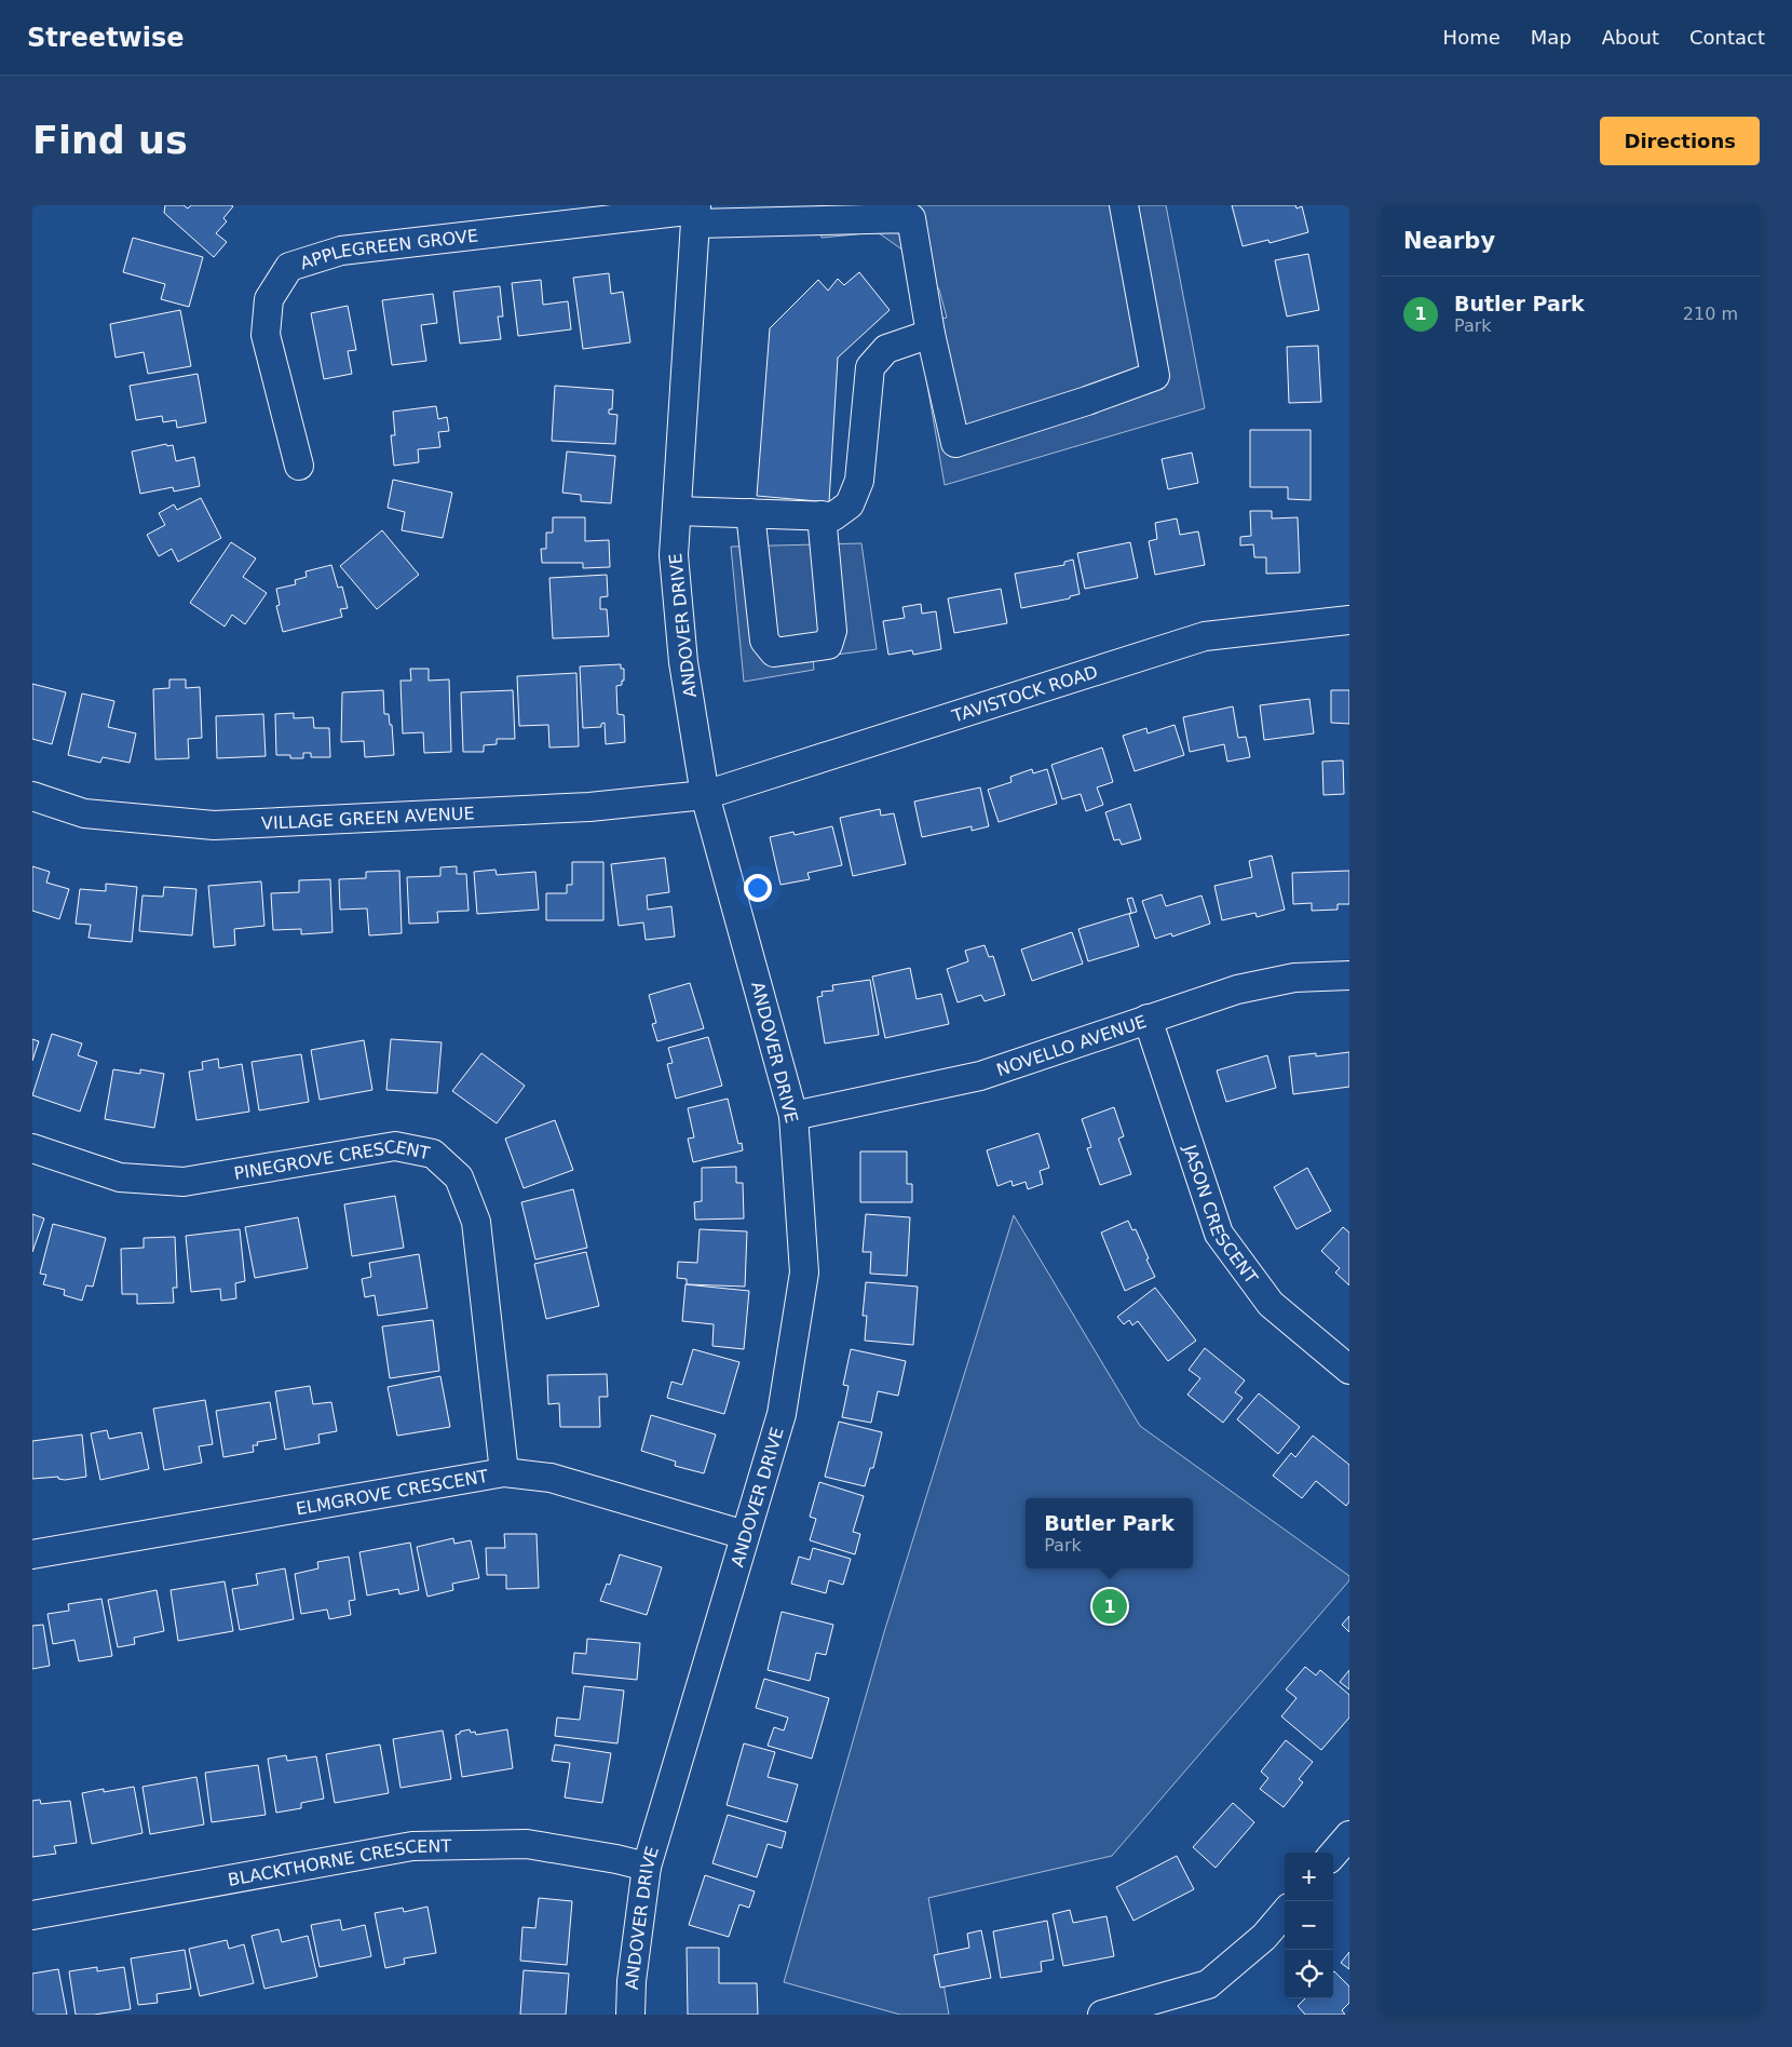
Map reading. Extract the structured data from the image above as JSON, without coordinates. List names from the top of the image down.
{
  "streets": {
    "street": [
      "APPLEGREEN GROVE",
      "ANDOVER DRIVE",
      "TAVISTOCK ROAD",
      "VILLAGE GREEN AVENUE",
      "NOVELLO AVENUE",
      "PINEGROVE CRESCENT",
      "JASON CRESCENT",
      "ELMGROVE CRESCENT",
      "BLACKTHORNE CRESCENT"
    ]
  },
  "crossings": [
    ["APPLEGREEN GROVE", "ANDOVER DRIVE"],
    ["ANDOVER DRIVE", "TAVISTOCK ROAD"],
    ["ANDOVER DRIVE", "VILLAGE GREEN AVENUE"],
    ["ANDOVER DRIVE", "NOVELLO AVENUE"],
    ["ANDOVER DRIVE", "ELMGROVE CRESCENT"],
    ["ANDOVER DRIVE", "BLACKTHORNE CRESCENT"],
    ["TAVISTOCK ROAD", "VILLAGE GREEN AVENUE"],
    ["NOVELLO AVENUE", "JASON CRESCENT"],
    ["PINEGROVE CRESCENT", "ELMGROVE CRESCENT"]
  ],
  "page": {
    "header": "Streetwise",
    "nav": [
      "Home",
      "Map",
      "About",
      "Contact"
    ],
    "buttons": "Directions",
    "title": "Find us",
    "heading": "Nearby",
    "list": [
      {
        "mark": "1",
        "name": "Butler Park",
        "note": "Park",
        "value": "210 m"
      }
    ],
    "popup": ["Butler Park", "Park"],
    "pins": "1",
    "map_buttons": ["+", "−"]
  }
}
